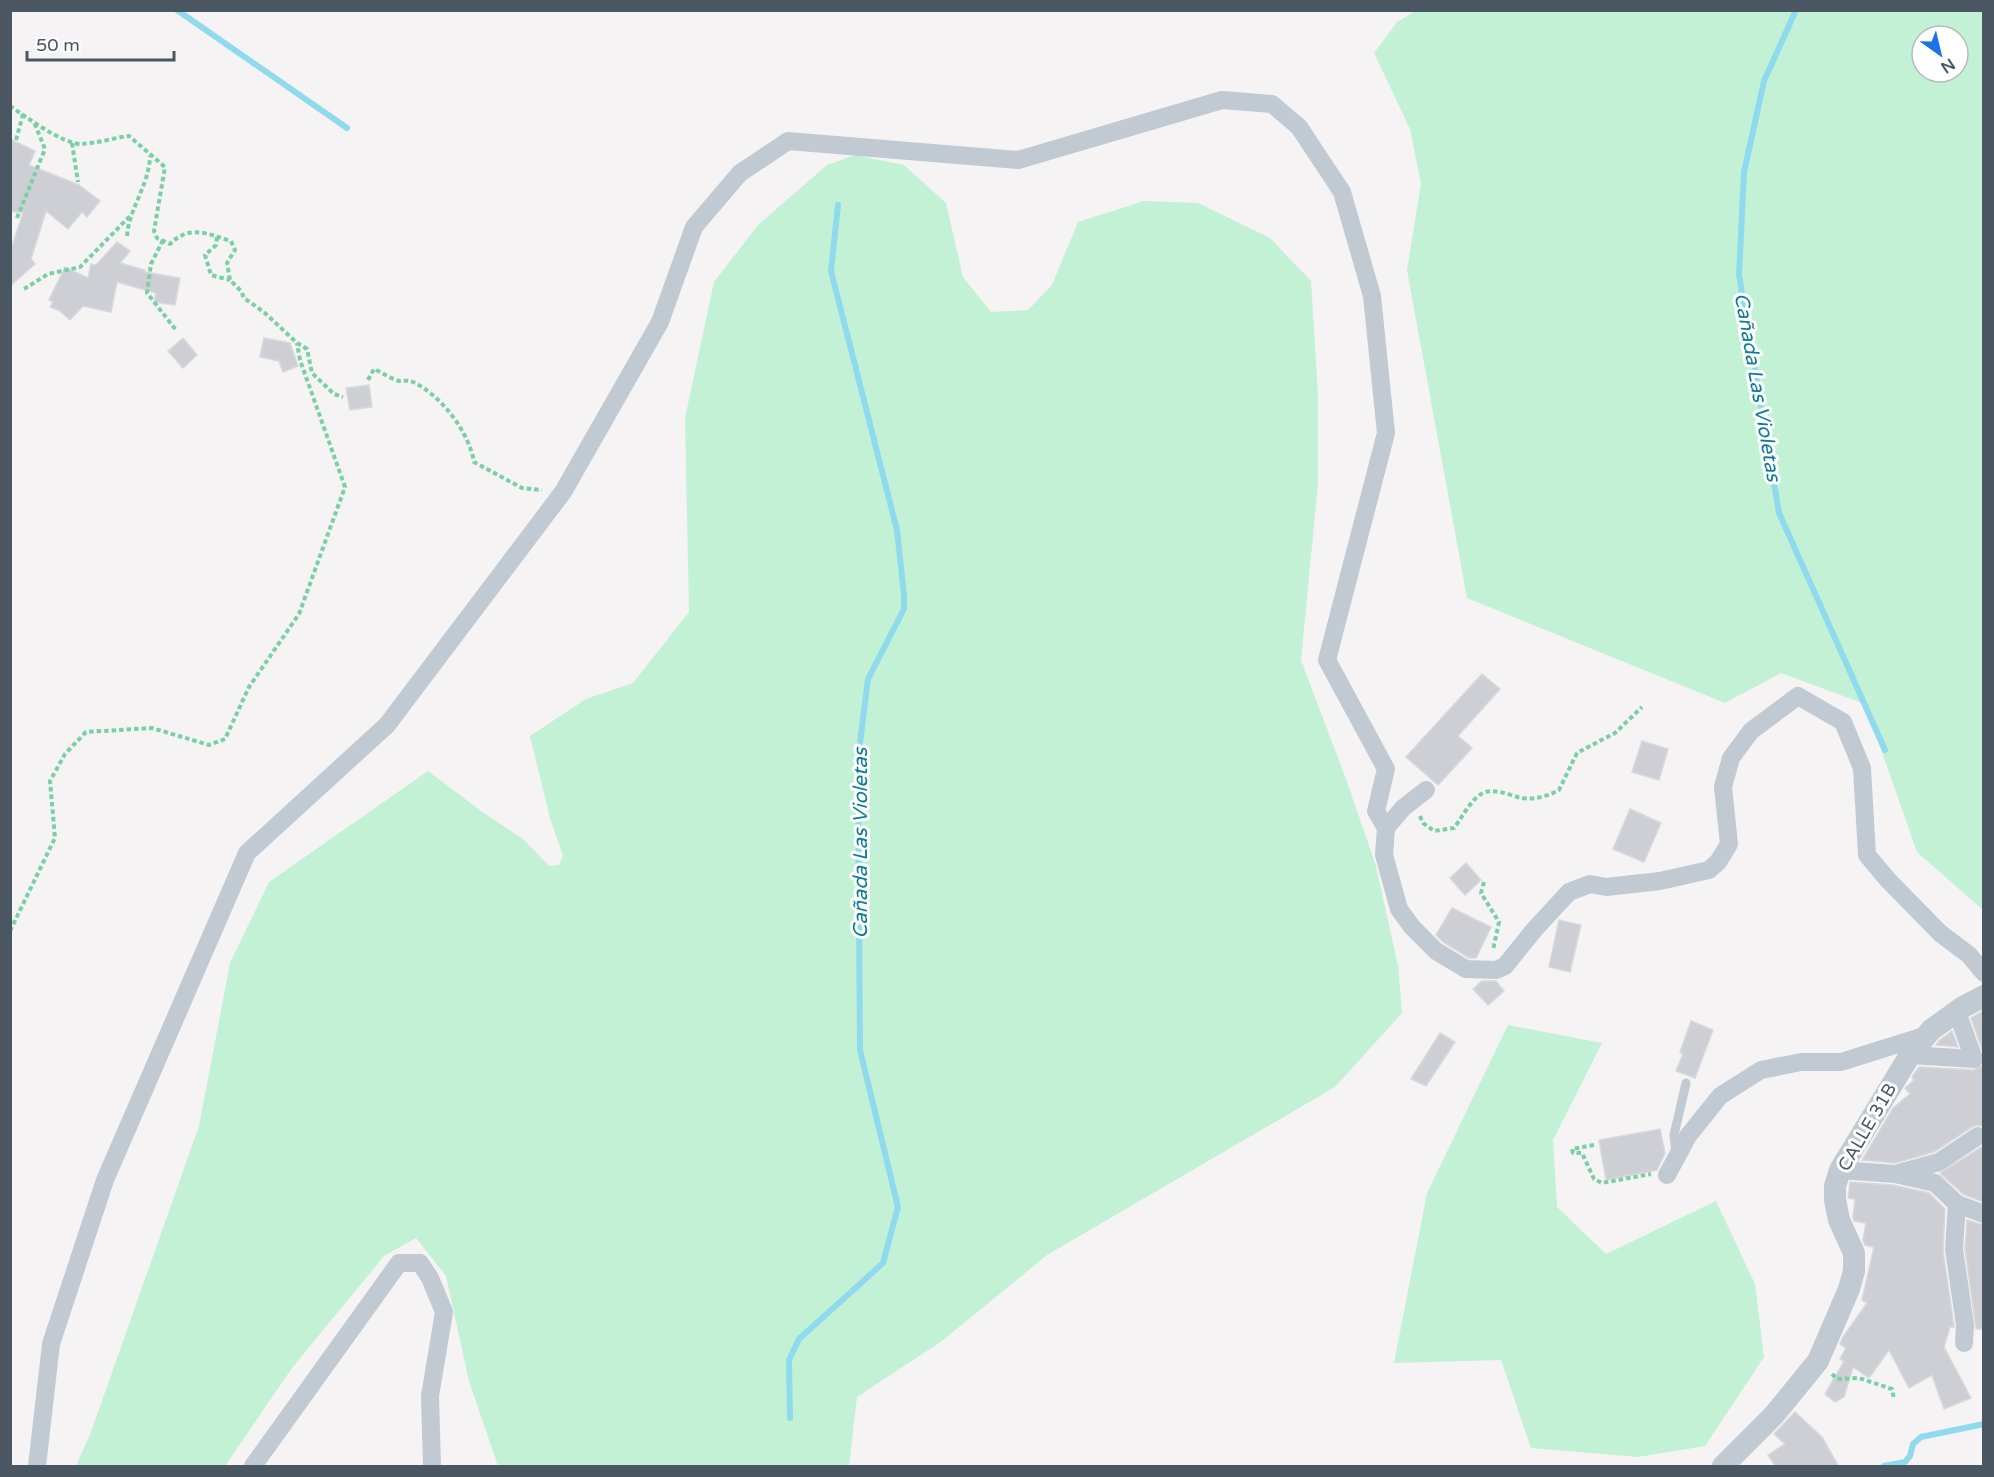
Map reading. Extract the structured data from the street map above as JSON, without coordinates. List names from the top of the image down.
{
  "streets": {
    "street": ["CALLE 31B"]
  },
  "water": ["Cañada Las Violetas"],
  "scale_bar": "50 m",
  "north": "bottom right"
}
